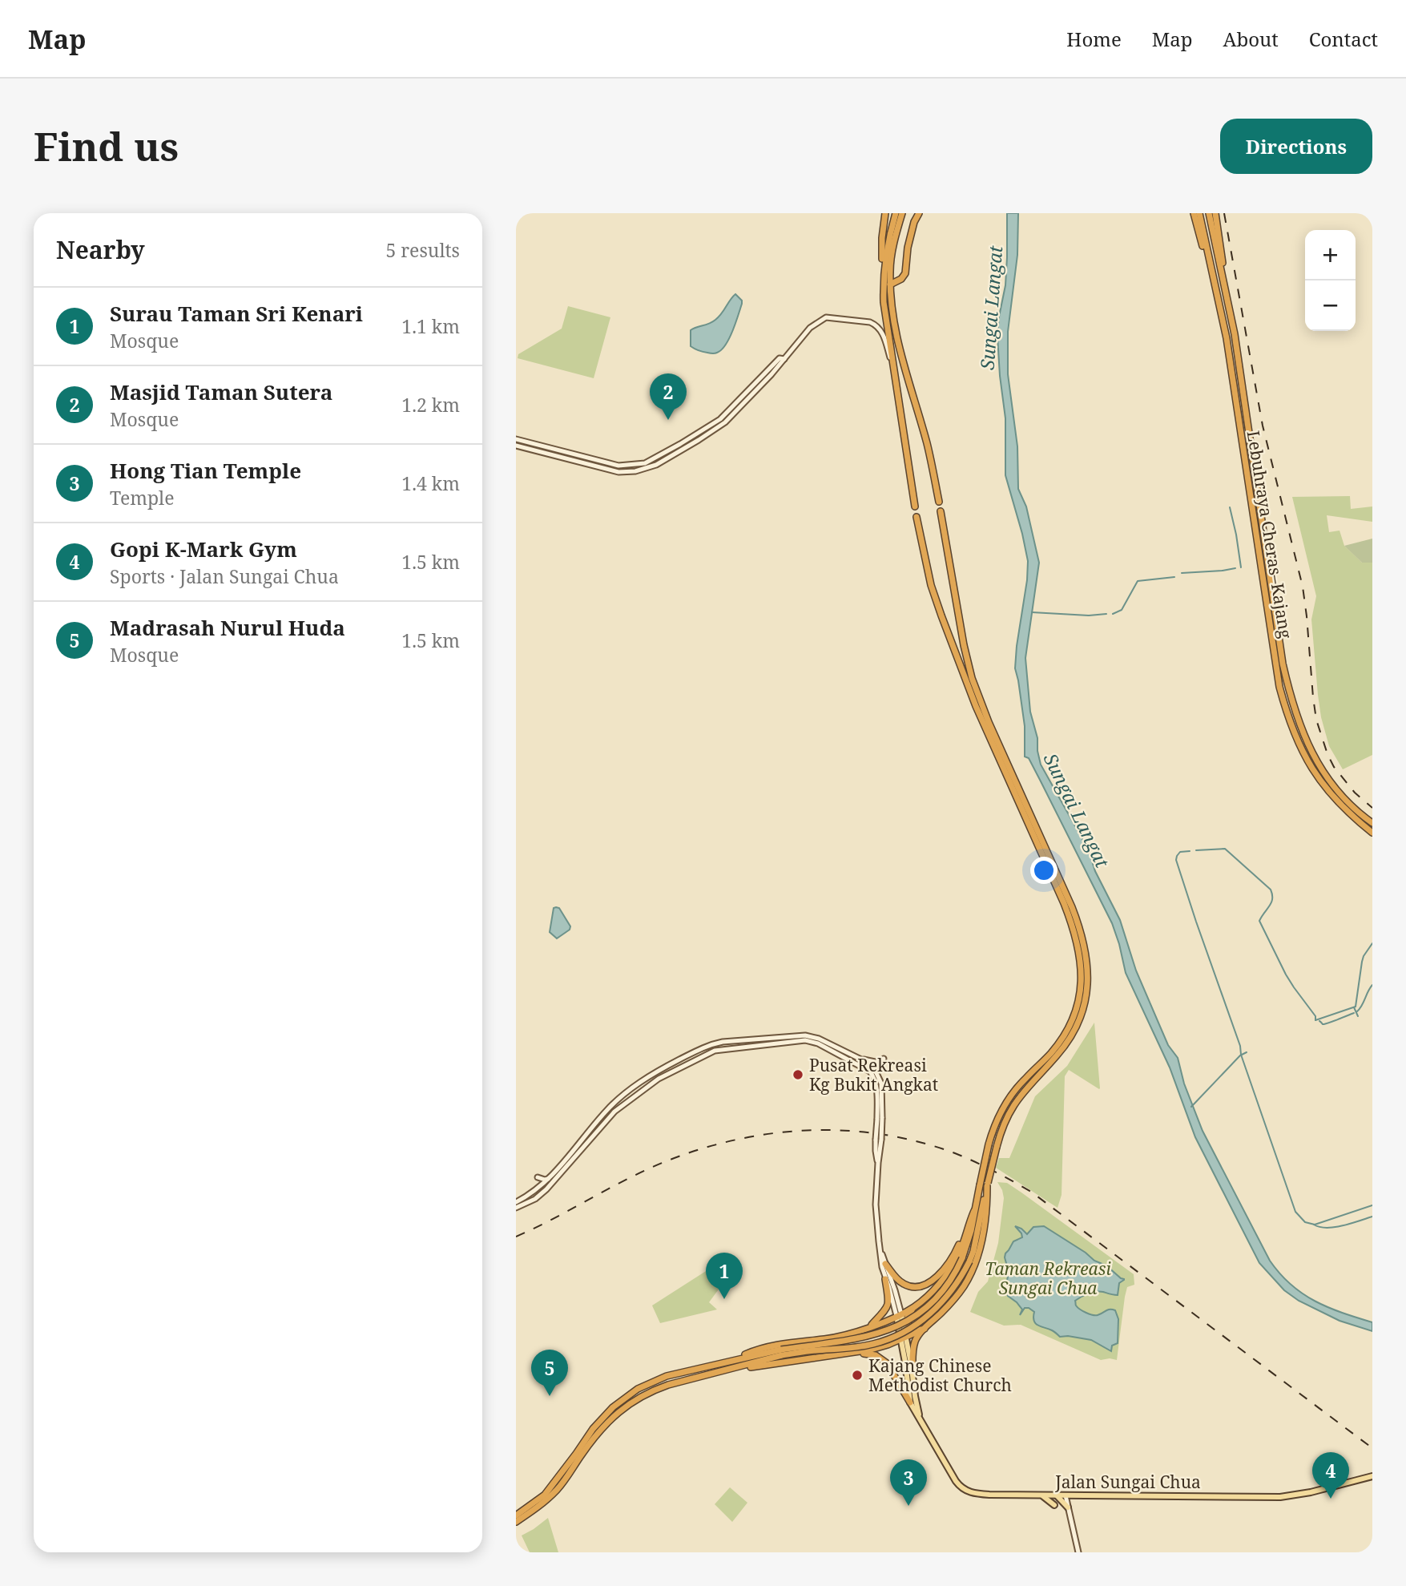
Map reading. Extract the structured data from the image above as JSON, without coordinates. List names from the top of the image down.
{
  "streets": {
    "highway": ["Lebuhraya Cheras–Kajang"],
    "main road": ["Jalan Sungai Chua"]
  },
  "water": ["Sungai Langat"],
  "parks": ["Taman Rekreasi Sungai Chua"],
  "places": ["Pusat Rekreasi Kg Bukit Angkat", "Kajang Chinese Methodist Church"],
  "page": {
    "header": "Map",
    "nav": [
      "Home",
      "Map",
      "About",
      "Contact"
    ],
    "buttons": "Directions",
    "title": "Find us",
    "heading": ["Nearby", "5 results"],
    "map_buttons": ["+", "−"],
    "list": [
      {
        "mark": "1",
        "name": "Surau Taman Sri Kenari",
        "note": "Mosque",
        "value": "1.1 km"
      },
      {
        "mark": "2",
        "name": "Masjid Taman Sutera",
        "note": "Mosque",
        "value": "1.2 km"
      },
      {
        "mark": "3",
        "name": "Hong Tian Temple",
        "note": "Temple",
        "value": "1.4 km"
      },
      {
        "mark": "4",
        "name": "Gopi K-Mark Gym",
        "note": "Sports · Jalan Sungai Chua",
        "value": "1.5 km"
      },
      {
        "mark": "5",
        "name": "Madrasah Nurul Huda",
        "note": "Mosque",
        "value": "1.5 km"
      }
    ],
    "pins": [
      "2",
      "1",
      "5",
      "4",
      "3"
    ]
  }
}
